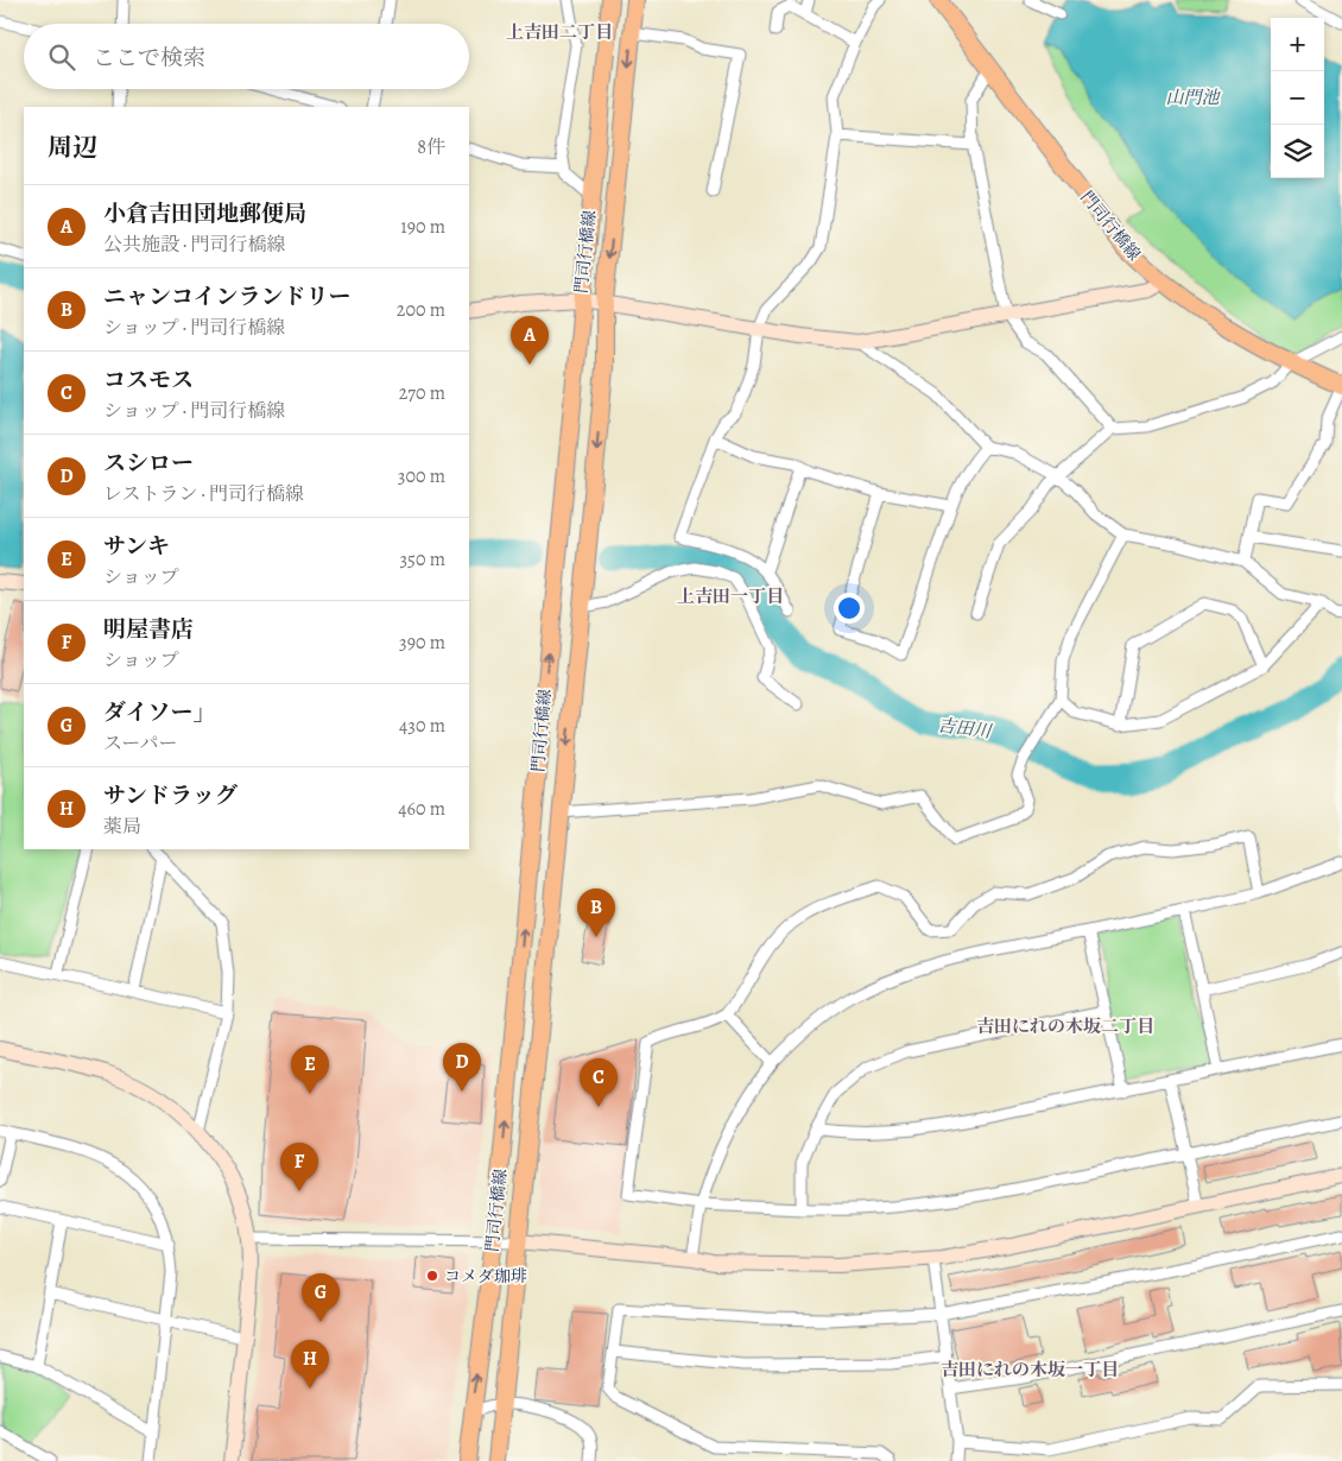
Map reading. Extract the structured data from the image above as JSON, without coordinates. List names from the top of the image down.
{
  "streets": {
    "main road": ["門司行橋線"]
  },
  "districts": [
    "上吉田二丁目",
    "上吉田一丁目",
    "吉田にれの木坂二丁目",
    "吉田にれの木坂一丁目"
  ],
  "water": ["山門池", "吉田川"],
  "places": ["コメダ珈琲"],
  "page": {
    "map_buttons": ["+", "−"],
    "search": "ここで検索",
    "heading": ["周辺", "8件"],
    "list": [
      {
        "mark": "A",
        "name": "小倉吉田団地郵便局",
        "note": "公共施設 · 門司行橋線",
        "value": "190 m"
      },
      {
        "mark": "B",
        "name": "ニャンコインランドリー",
        "note": "ショップ · 門司行橋線",
        "value": "200 m"
      },
      {
        "mark": "C",
        "name": "コスモス",
        "note": "ショップ · 門司行橋線",
        "value": "270 m"
      },
      {
        "mark": "D",
        "name": "スシロー",
        "note": "レストラン · 門司行橋線",
        "value": "300 m"
      },
      {
        "mark": "E",
        "name": "サンキ",
        "note": "ショップ",
        "value": "350 m"
      },
      {
        "mark": "F",
        "name": "明屋書店",
        "note": "ショップ",
        "value": "390 m"
      },
      {
        "mark": "G",
        "name": "ダイソー」",
        "note": "スーパー",
        "value": "430 m"
      },
      {
        "mark": "H",
        "name": "サンドラッグ",
        "note": "薬局",
        "value": "460 m"
      }
    ],
    "pins": [
      "A",
      "B",
      "D",
      "E",
      "C",
      "F",
      "G",
      "H"
    ]
  }
}
